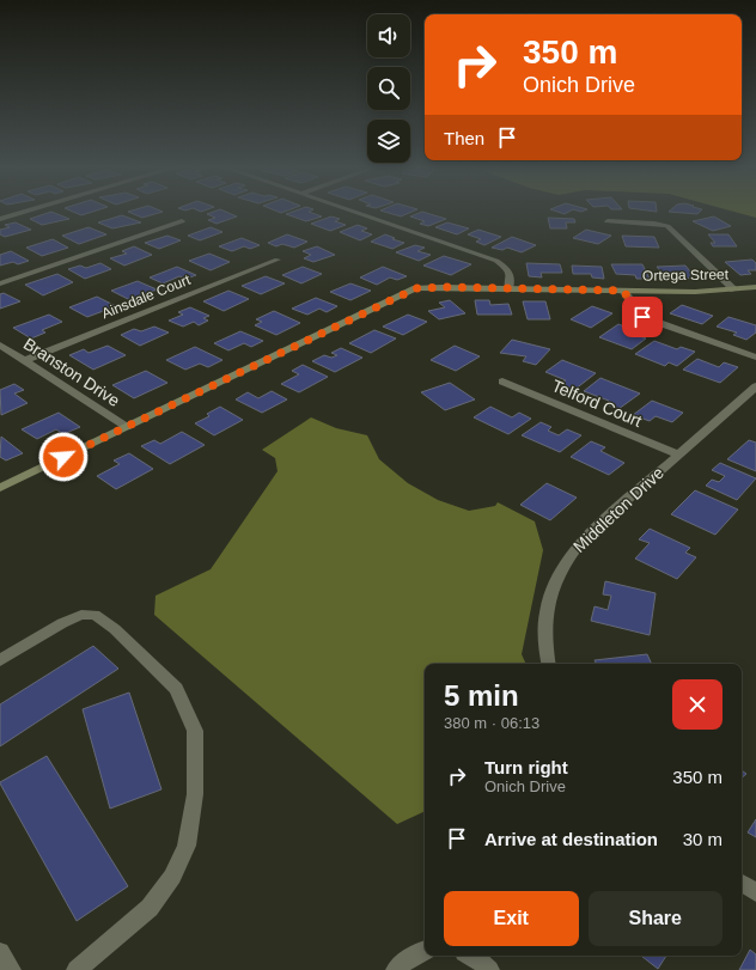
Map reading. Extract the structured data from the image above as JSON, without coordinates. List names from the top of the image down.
{
  "streets": {
    "street": [
      "Ortega Street",
      "Ainsdale Court",
      "Branston Drive",
      "Telford Court",
      "Middleton Drive"
    ]
  },
  "crossings": [
    ["Ortega Street", "Branston Drive"],
    ["Ainsdale Court", "Branston Drive"],
    ["Telford Court", "Middleton Drive"]
  ],
  "page": {
    "turn": ["350 m", "Onich Drive"],
    "then": "Then",
    "heading": ["5 min", "380 m · 06:13"],
    "list": [
      {
        "name": "Turn right",
        "note": "Onich Drive",
        "value": "350 m"
      },
      {
        "name": "Arrive at destination",
        "value": "30 m"
      }
    ],
    "buttons": ["Exit", "Share"]
  }
}
